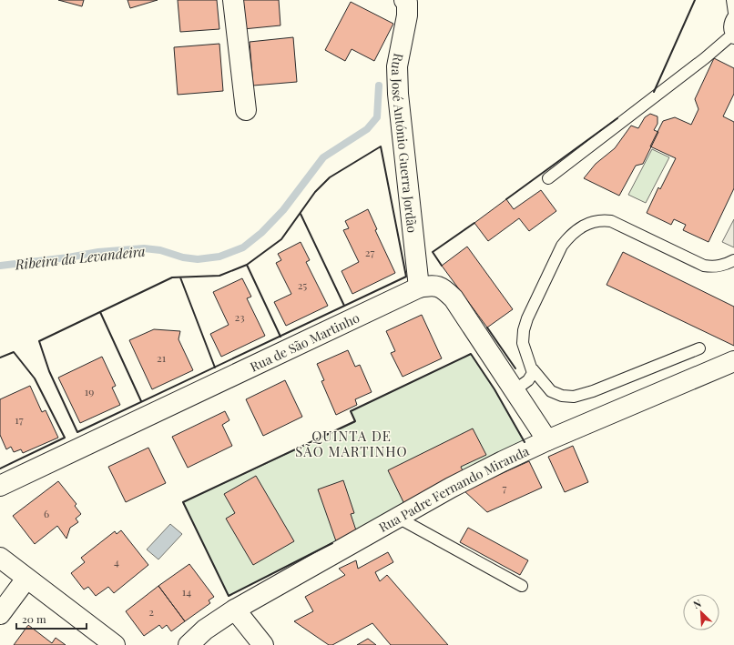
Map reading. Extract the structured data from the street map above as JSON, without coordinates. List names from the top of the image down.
{
  "streets": {
    "street": ["Rua José António Guerra Jordão", "Rua de São Martinho", "Rua Padre Fernando Miranda"]
  },
  "crossings": [
    ["Rua José António Guerra Jordão", "Rua de São Martinho"],
    ["Rua de São Martinho", "Rua Padre Fernando Miranda"]
  ],
  "districts": ["QUINTA DE SÃO MARTINHO"],
  "water": ["Ribeira da Levandeira"],
  "house_numbers": [
    "27",
    "25",
    "23",
    "21",
    "19",
    "17",
    "7",
    "6",
    "4",
    "14",
    "2"
  ],
  "scale_bar": "20 m",
  "north": "top left"
}
